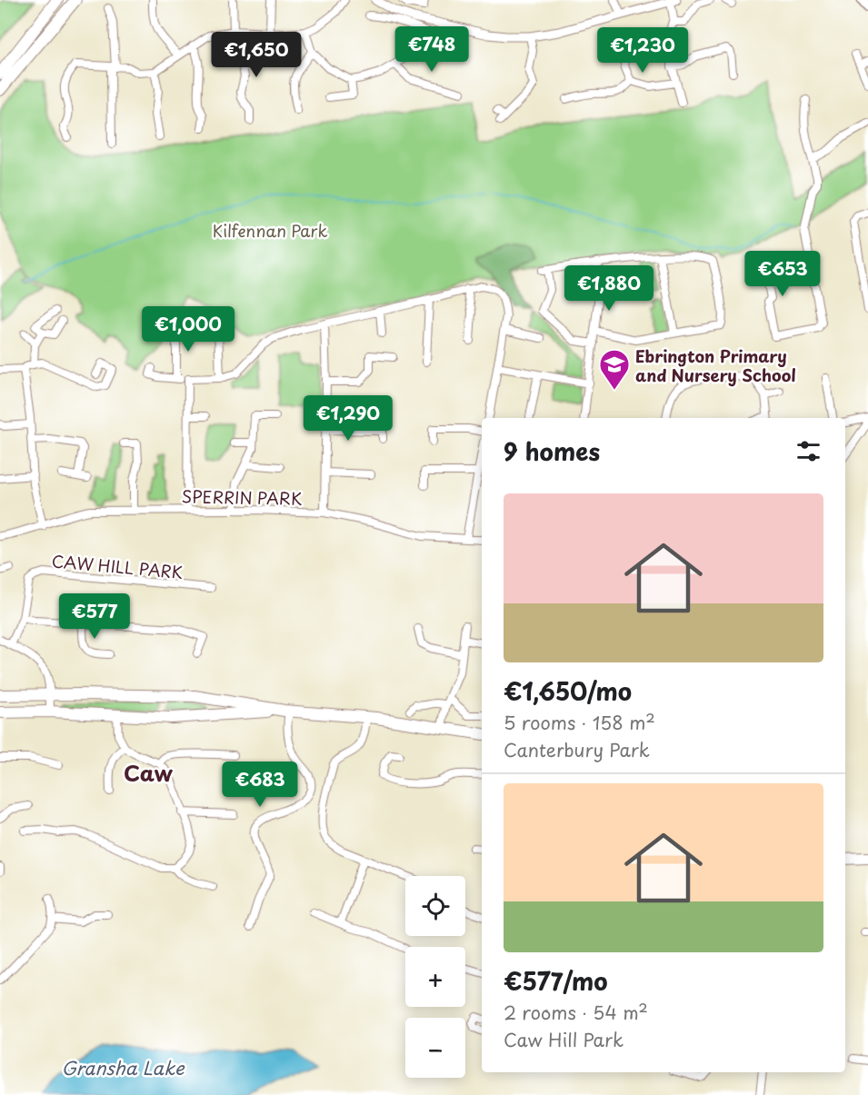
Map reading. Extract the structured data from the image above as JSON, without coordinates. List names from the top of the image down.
{
  "streets": {
    "street": ["SPERRIN PARK", "CAW HILL PARK"]
  },
  "districts": ["Caw"],
  "water": ["Gransha Lake"],
  "parks": ["Kilfennan Park"],
  "places": {
    "school or university": ["Ebrington Primary and Nursery School"]
  },
  "page": {
    "price": [
      "€748",
      "€1,230",
      "€1,650",
      "€653",
      "€1,880",
      "€1,000",
      "€1,290",
      "€577",
      "€683"
    ],
    "heading": "9 homes",
    "list": [
      {
        "name": "€1,650/mo",
        "note": "5 rooms · 158 m² · Canterbury Park"
      },
      {
        "name": "€577/mo",
        "note": "2 rooms · 54 m² · Caw Hill Park"
      }
    ],
    "map_buttons": ["+", "−"]
  }
}
